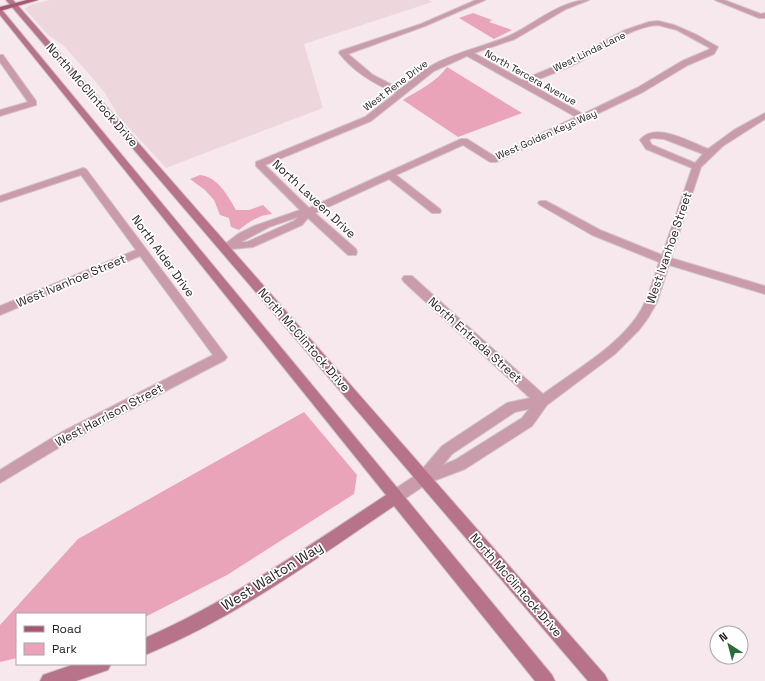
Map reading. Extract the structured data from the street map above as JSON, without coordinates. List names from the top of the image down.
{
  "streets": {
    "main road": ["North McClintock Drive", "West Walton Way"],
    "street": [
      "West Linda Lane",
      "North Tercera Avenue",
      "West Rene Drive",
      "West Golden Keys Way",
      "North Laveen Drive",
      "West Ivanhoe Street",
      "North Alder Drive",
      "North Entrada Street",
      "West Harrison Street"
    ]
  },
  "crossings": [
    ["West Linda Lane", "North Tercera Avenue"],
    ["West Linda Lane", "West Golden Keys Way"],
    ["North Tercera Avenue", "West Rene Drive"],
    ["North Tercera Avenue", "West Golden Keys Way"],
    ["West Rene Drive", "North Laveen Drive"],
    ["North McClintock Drive", "West Golden Keys Way"],
    ["North McClintock Drive", "West Ivanhoe Street"],
    ["North McClintock Drive", "West Walton Way"],
    ["West Golden Keys Way", "North Laveen Drive"],
    ["West Ivanhoe Street", "North Alder Drive"],
    ["West Ivanhoe Street", "North Entrada Street"],
    ["West Ivanhoe Street", "West Walton Way"],
    ["North Alder Drive", "West Harrison Street"]
  ],
  "legend": ["Road", "Park"],
  "north": "top left"
}
